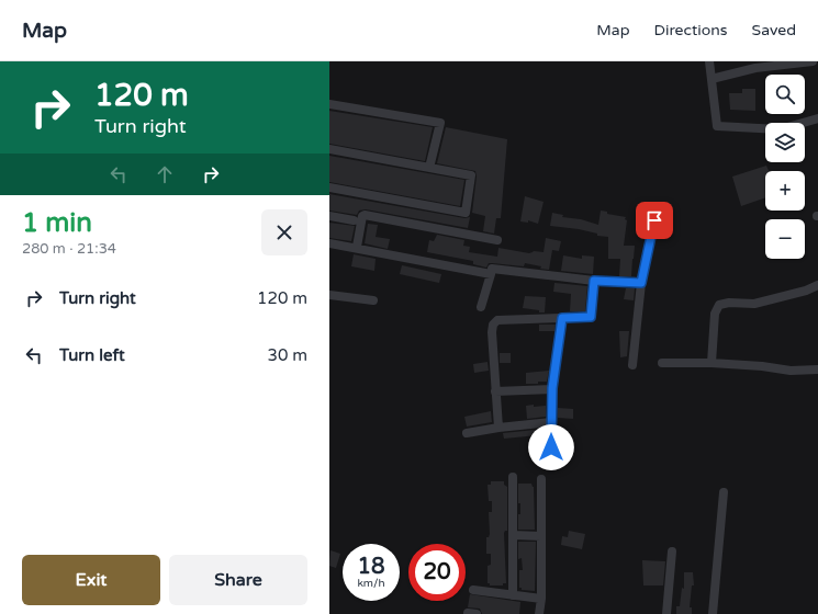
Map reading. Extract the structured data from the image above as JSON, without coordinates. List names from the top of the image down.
{
  "page": {
    "header": "Map",
    "nav": ["Map", "Directions", "Saved"],
    "turn": ["120 m", "Turn right"],
    "map_buttons": ["+", "−"],
    "heading": ["1 min", "280 m · 21:34"],
    "list": [
      {
        "name": "Turn right",
        "value": "120 m"
      },
      {
        "name": "Turn left",
        "value": "30 m"
      }
    ],
    "speed": "18 km/h",
    "limit": "20",
    "buttons": ["Exit", "Share"]
  }
}
